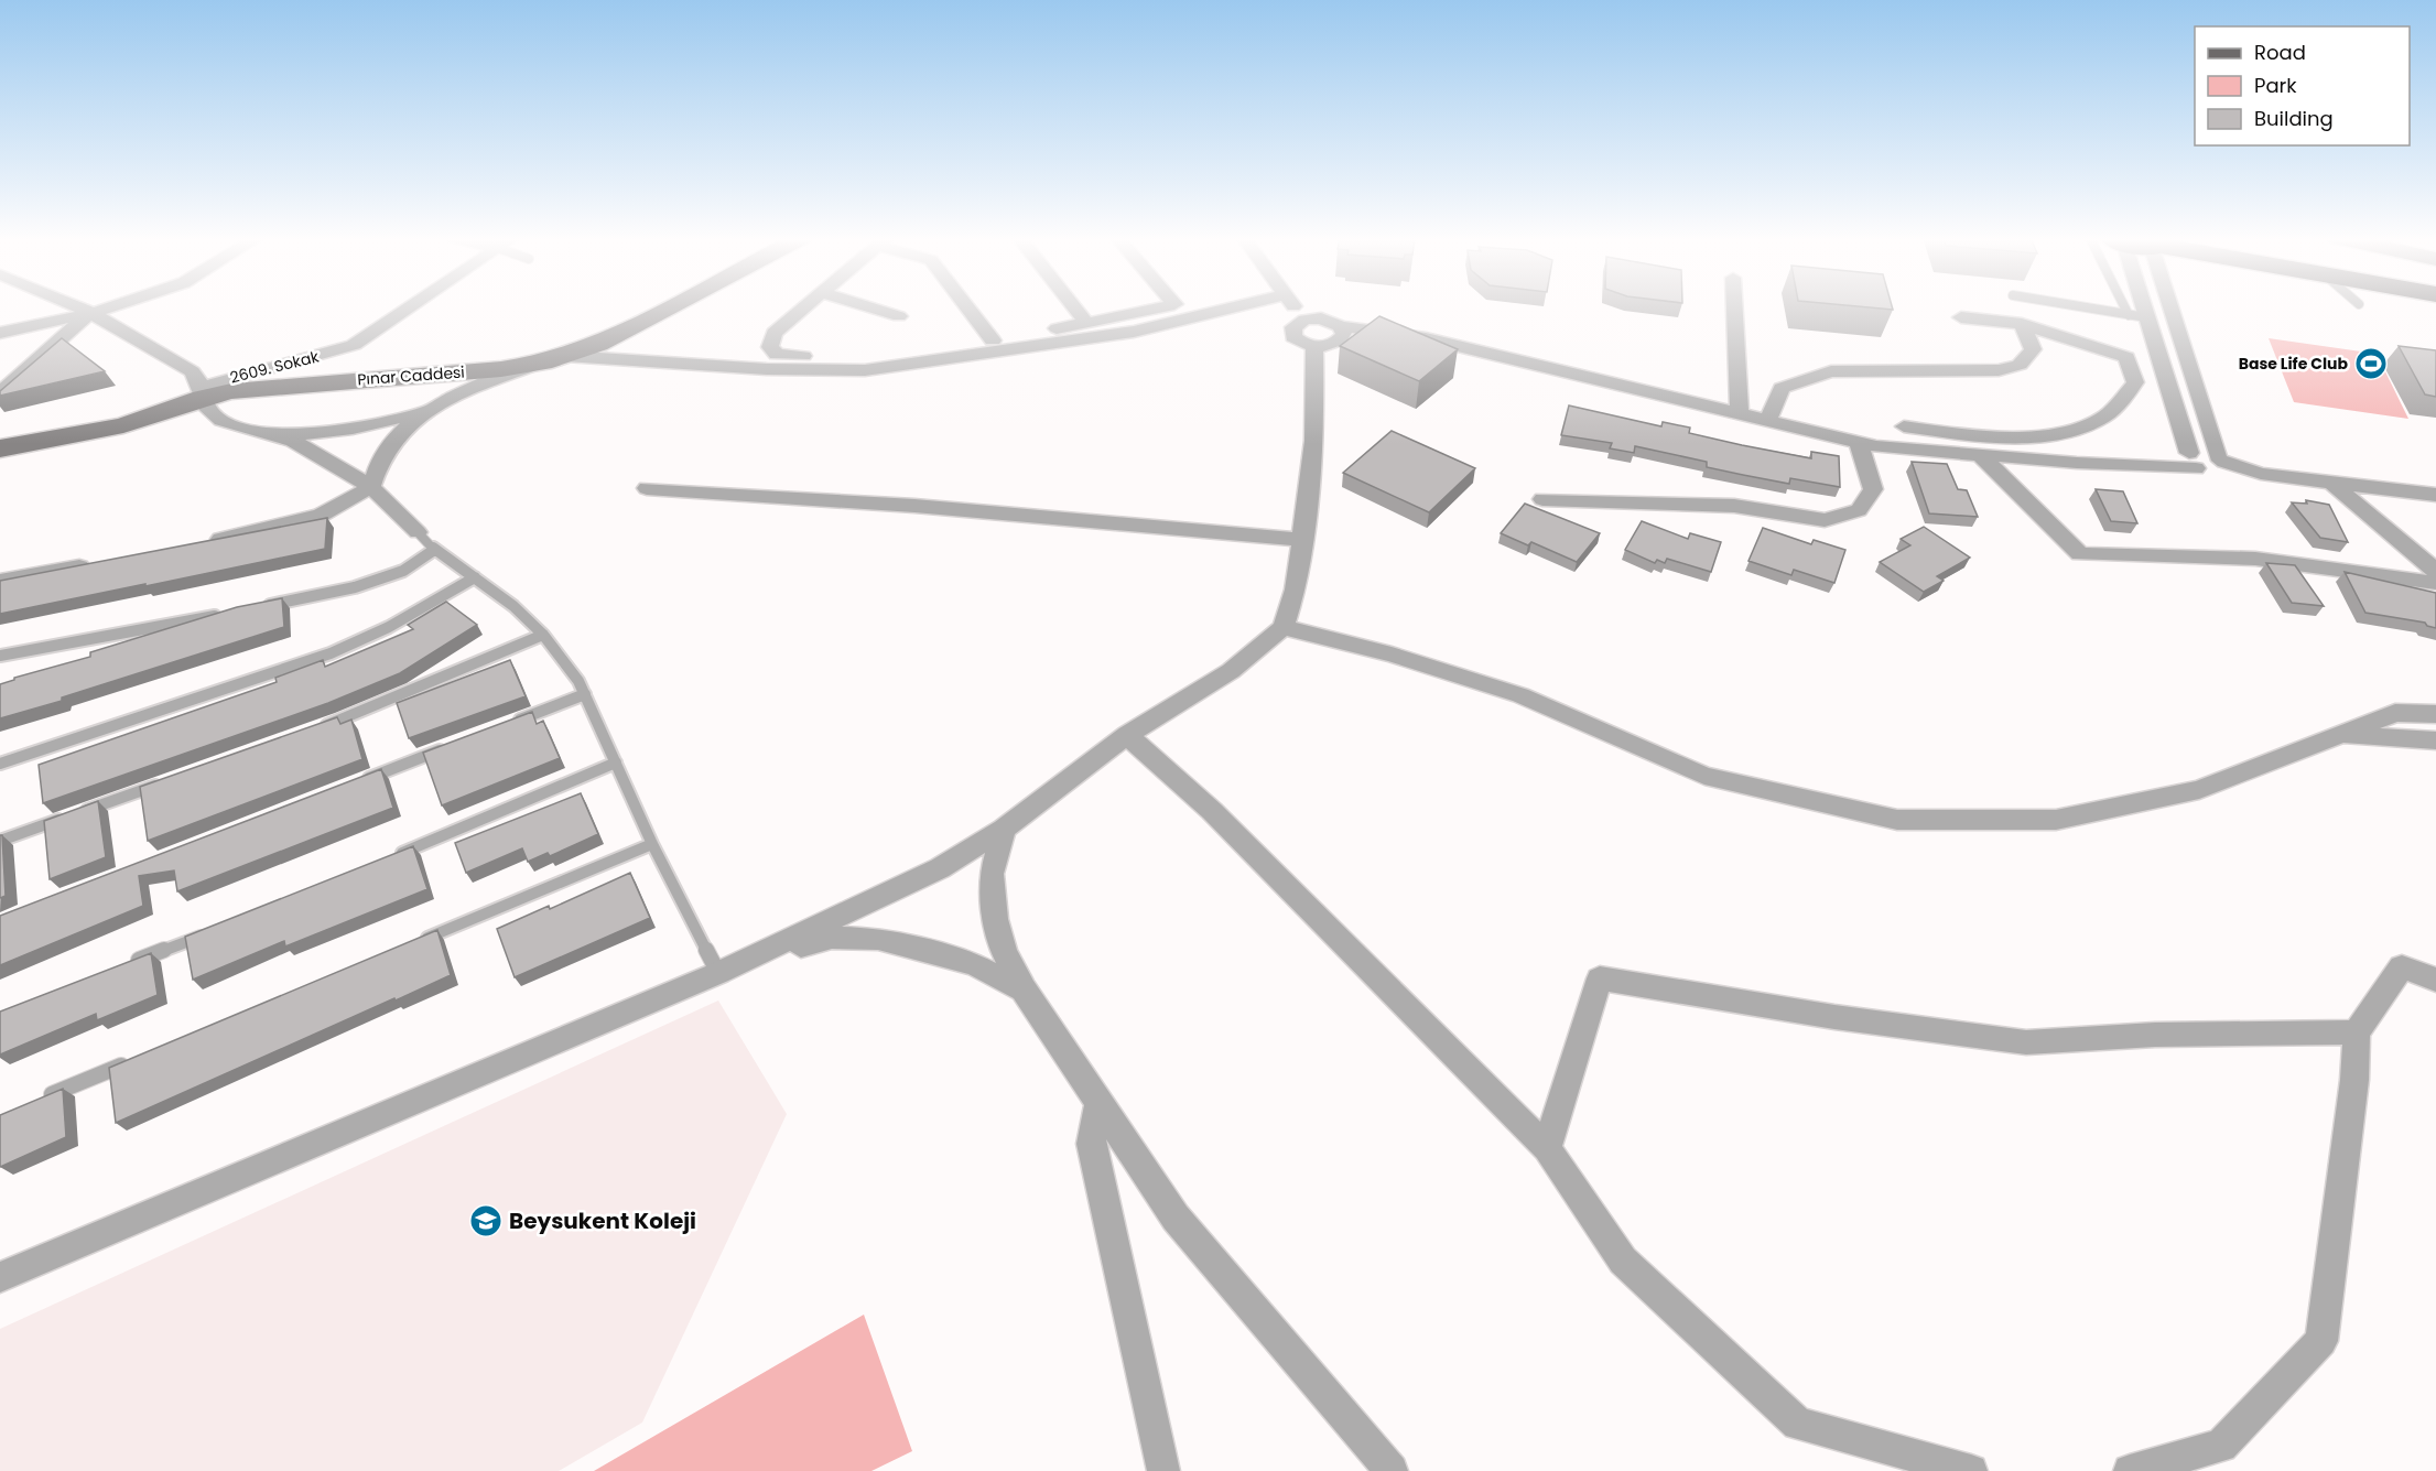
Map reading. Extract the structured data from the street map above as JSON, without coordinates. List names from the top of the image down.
{
  "streets": {
    "street": ["2609. Sokak", "Pınar Caddesi"]
  },
  "crossings": [
    ["2609. Sokak", "Pınar Caddesi"]
  ],
  "places": {
    "sports": ["Base Life Club"],
    "school or university": ["Beysukent Koleji"]
  },
  "legend": ["Road", "Park", "Building"]
}
